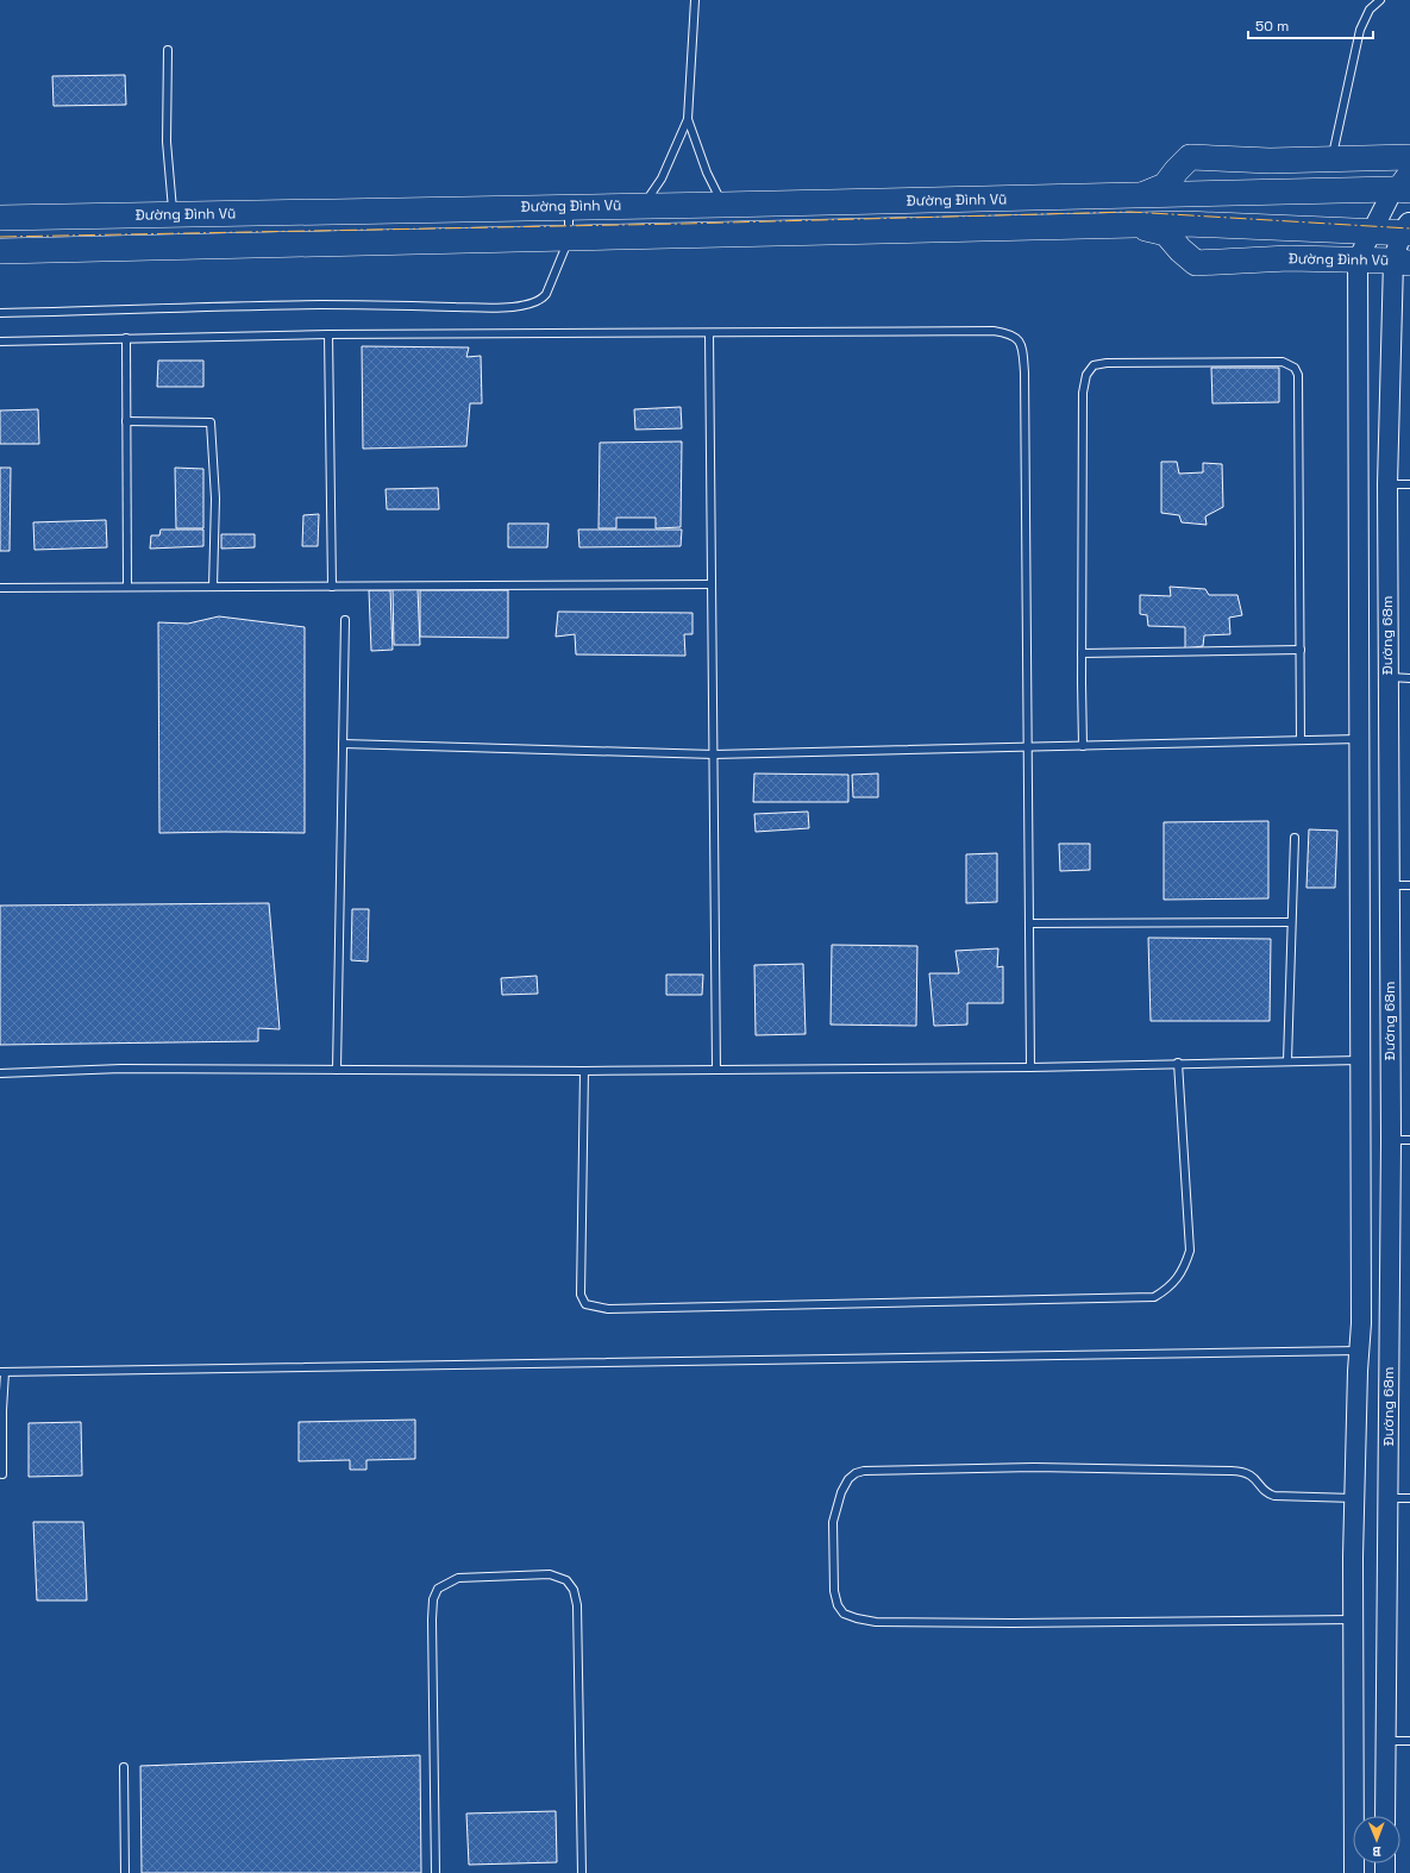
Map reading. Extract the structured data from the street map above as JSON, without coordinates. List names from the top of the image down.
{
  "streets": {
    "highway": ["Đường Đình Vũ"],
    "street": ["Đường 68m"]
  },
  "crossings": [
    ["Đường Đình Vũ", "Đường 68m"]
  ],
  "scale_bar": "50 m",
  "north": "bottom"
}
